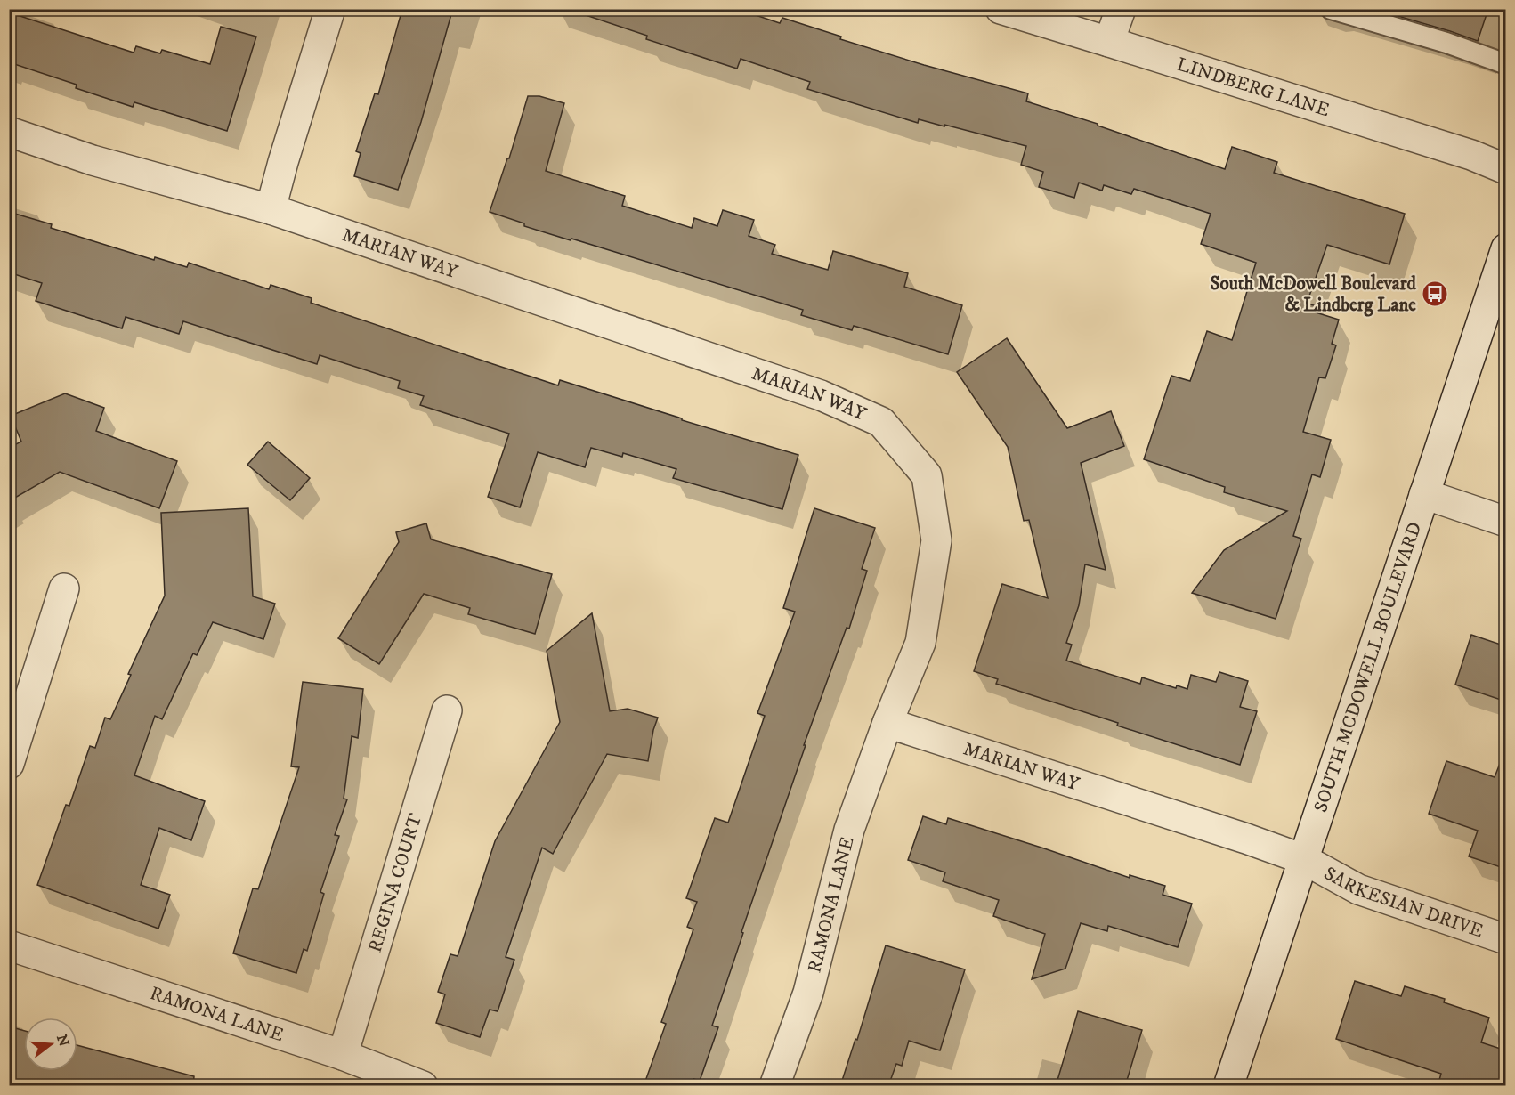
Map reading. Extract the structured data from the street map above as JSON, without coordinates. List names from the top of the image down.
{
  "streets": {
    "street": [
      "LINDBERG LANE",
      "MARIAN WAY",
      "SOUTH MCDOWELL BOULEVARD",
      "REGINA COURT",
      "SARKESIAN DRIVE",
      "RAMONA LANE"
    ]
  },
  "crossings": [
    ["MARIAN WAY", "SOUTH MCDOWELL BOULEVARD"],
    ["MARIAN WAY", "SARKESIAN DRIVE"],
    ["MARIAN WAY", "RAMONA LANE"],
    ["SOUTH MCDOWELL BOULEVARD", "SARKESIAN DRIVE"],
    ["REGINA COURT", "RAMONA LANE"]
  ],
  "places": {
    "bus stop": ["South McDowell Boulevard & Lindberg Lane"]
  },
  "north": "right"
}
